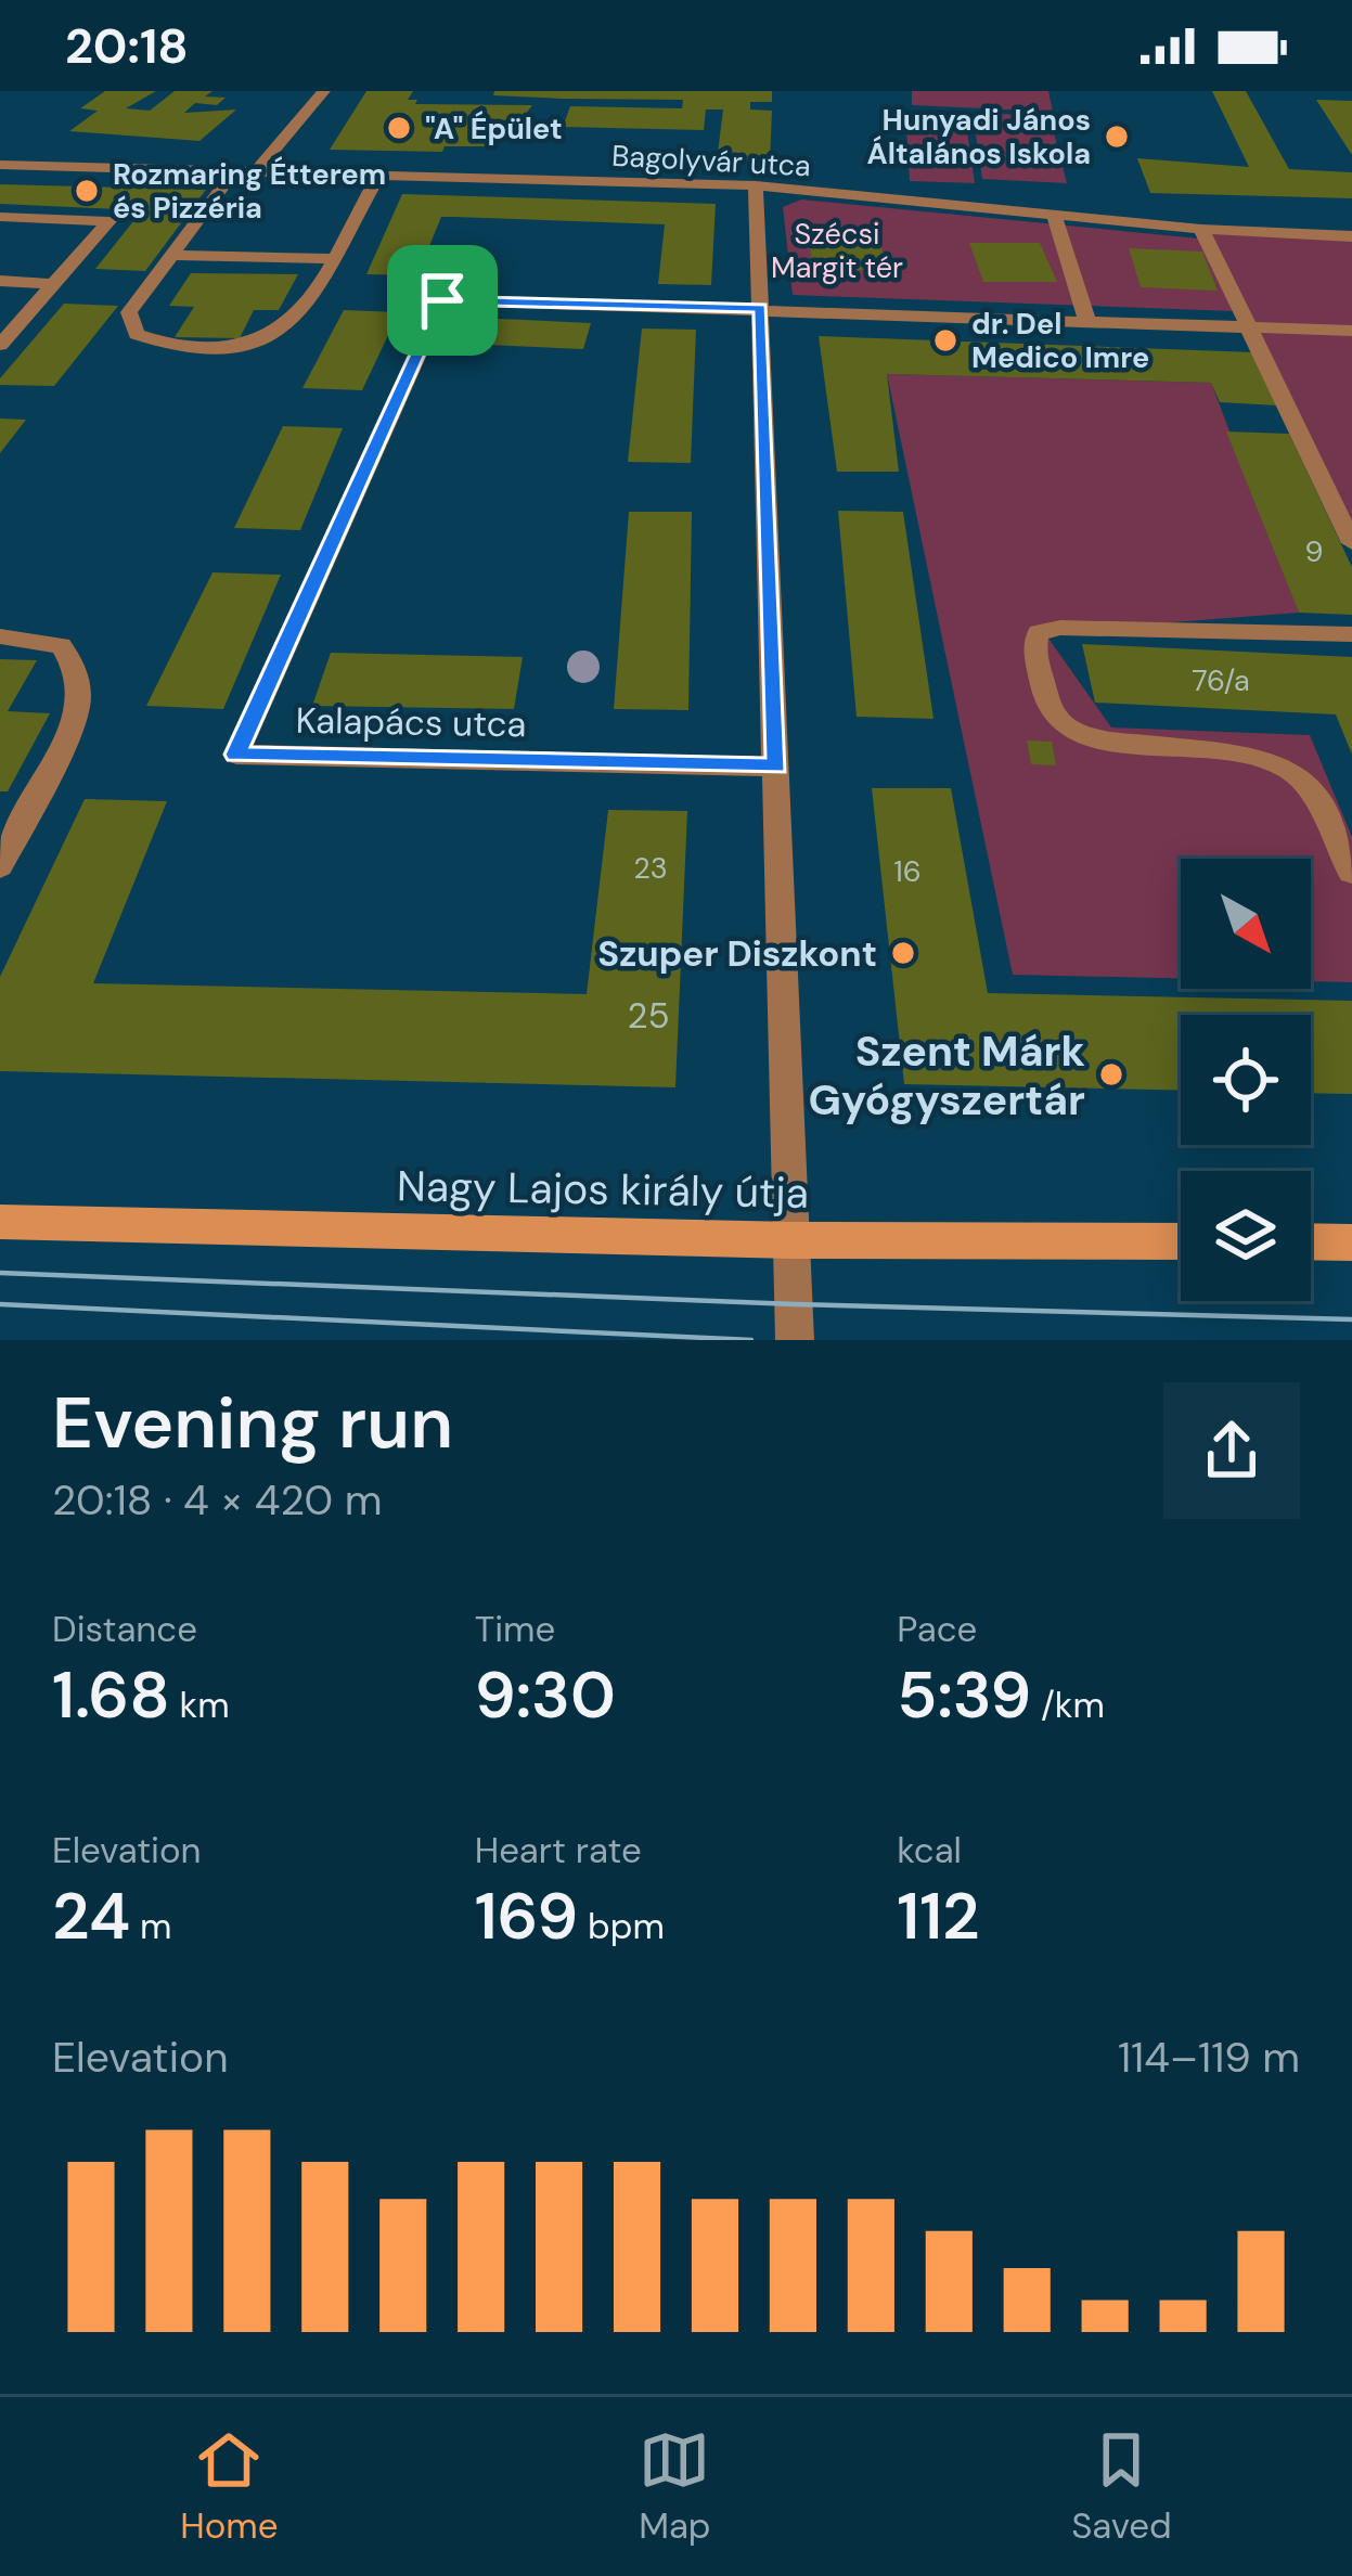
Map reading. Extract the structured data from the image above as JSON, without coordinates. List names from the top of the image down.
{
  "streets": {
    "main road": ["Nagy Lajos király útja"],
    "street": ["Bagolyvár utca", "Kalapács utca"]
  },
  "parks": ["Szécsi Margit tér"],
  "places": [
    "\"A\" Épület",
    "Hunyadi János Általános Iskola",
    "Rozmaring Étterem és Pizzéria",
    "dr. Del Medico Imre",
    "Szuper Diszkont",
    "Szent Márk Gyógyszertár"
  ],
  "house_numbers": [
    "9",
    "76/a",
    "23",
    "16",
    "25"
  ],
  "north": "bottom right",
  "page": {
    "status": "20:18",
    "heading": ["Evening run", "20:18 · 4 × 420 m"],
    "stats": [
      ["Distance", "1.68 km"],
      ["Time", "9:30"],
      ["Pace", "5:39 /km"],
      ["Elevation", "24 m"],
      ["Heart rate", "169 bpm"],
      ["kcal", "112"]
    ],
    "chart": ["Elevation", "114–119 m"],
    "tabs": ["Home", "Map", "Saved"]
  }
}
